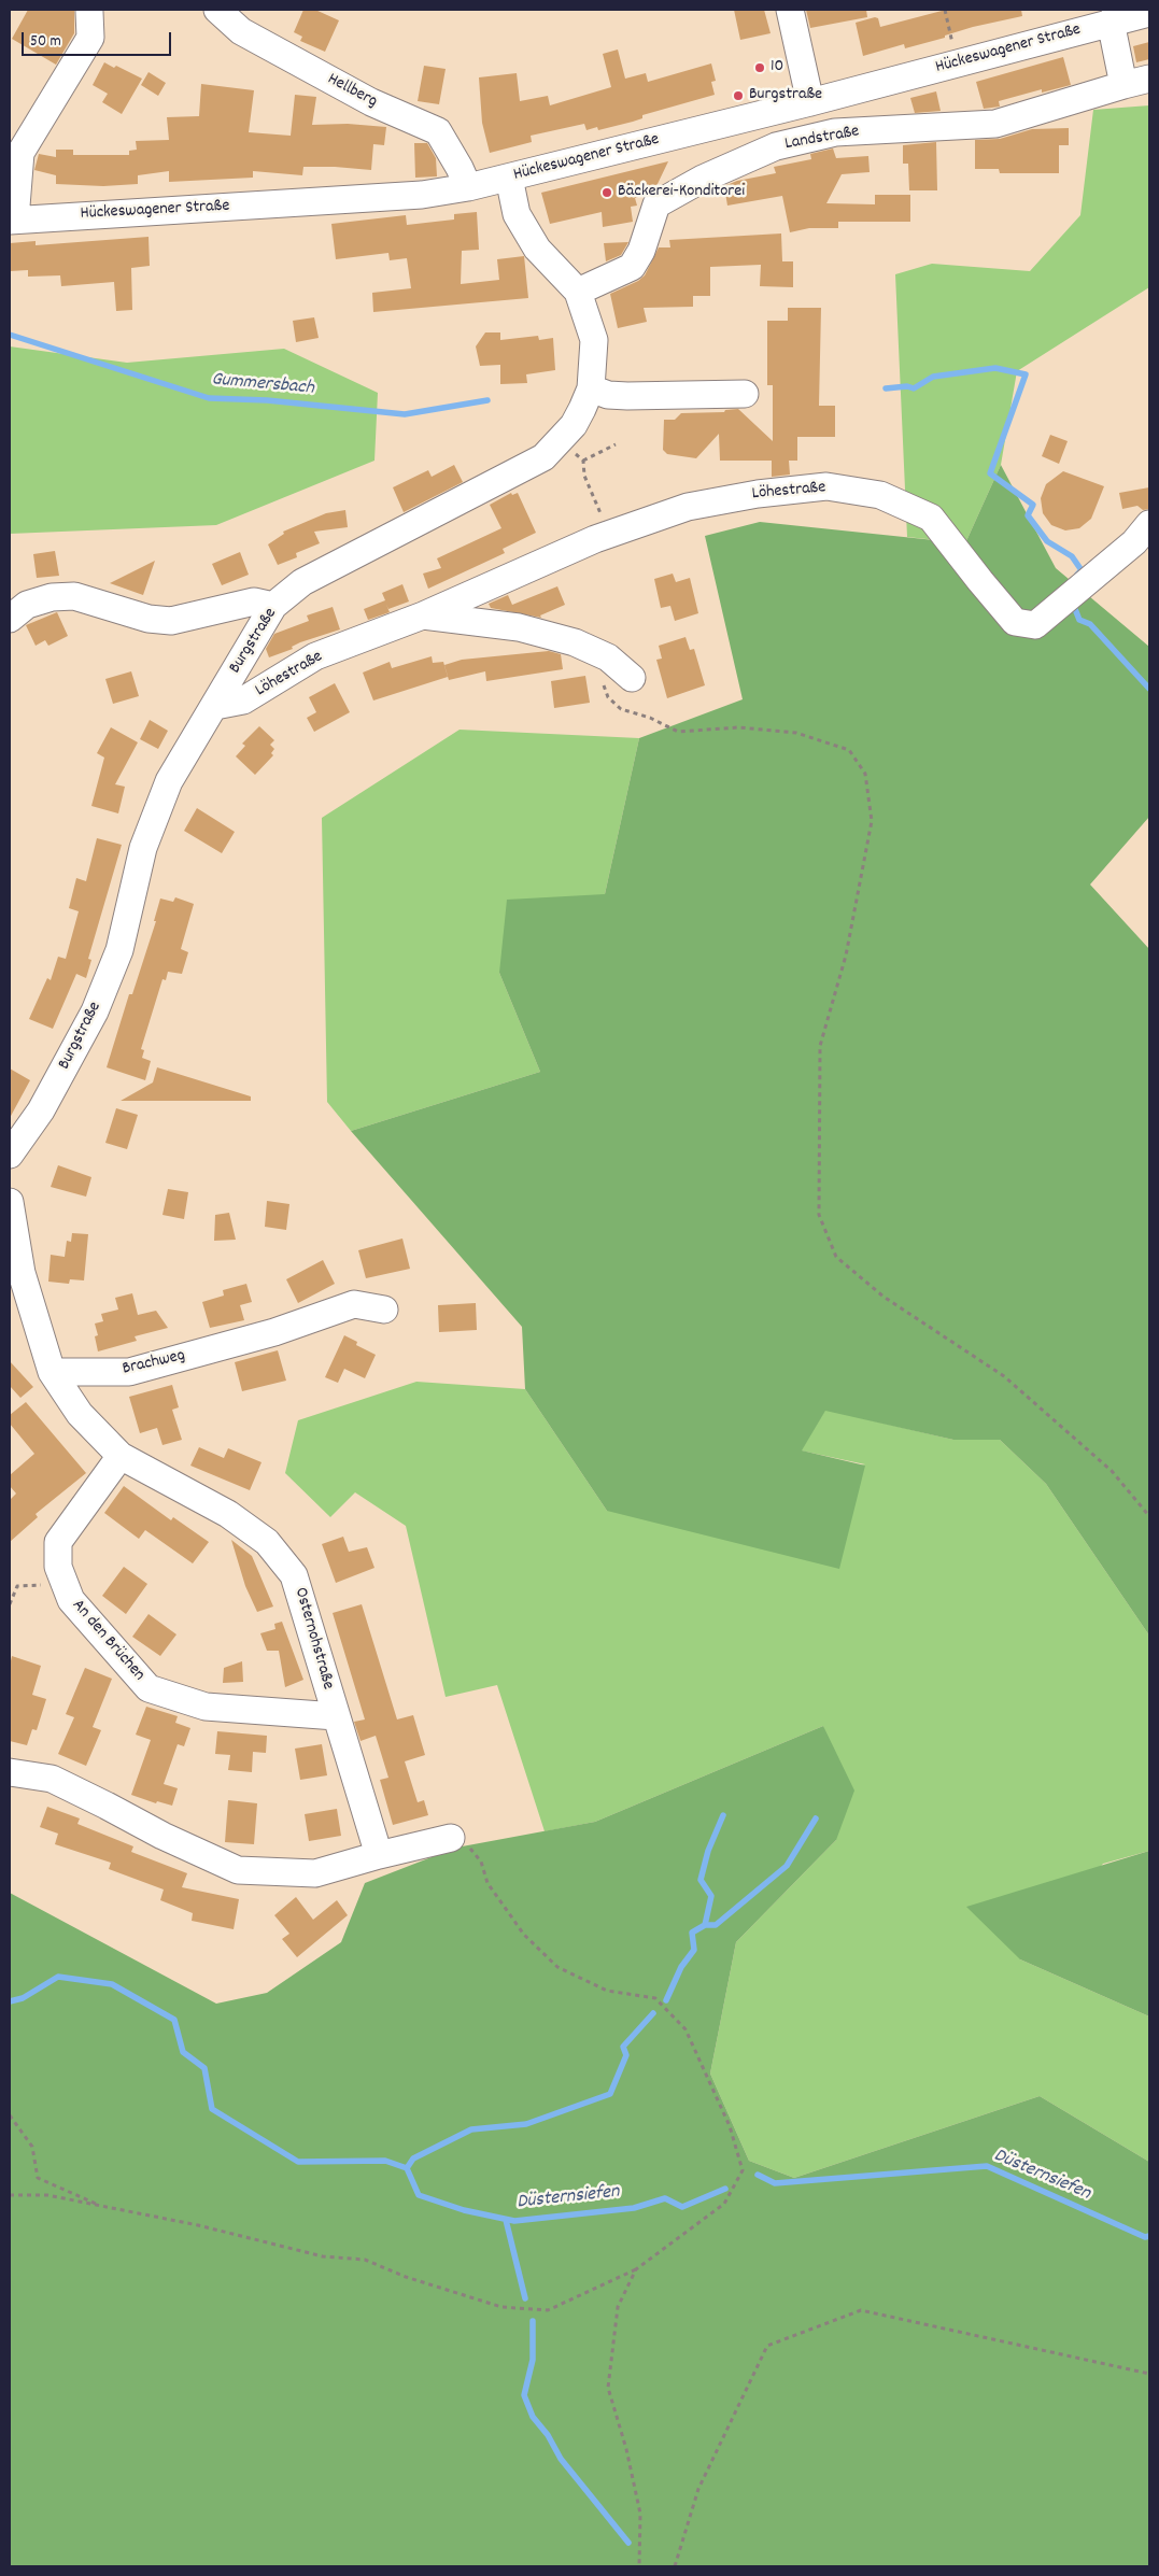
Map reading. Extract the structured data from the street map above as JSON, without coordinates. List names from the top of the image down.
{
  "streets": {
    "street": [
      "Hückeswagener Straße",
      "Hellberg",
      "Landstraße",
      "Löhestraße",
      "Burgstraße",
      "Brachweg",
      "Osternohstraße",
      "An den Brüchen"
    ]
  },
  "crossings": [
    ["Hückeswagener Straße", "Hellberg"],
    ["Hückeswagener Straße", "Burgstraße"],
    ["Landstraße", "Burgstraße"],
    ["Löhestraße", "Burgstraße"],
    ["Brachweg", "Osternohstraße"],
    ["Osternohstraße", "An den Brüchen"]
  ],
  "water": ["Gummersbach", "Düsternsiefen"],
  "places": ["10", "Burgstraße", "Bäckerei-Konditorei"],
  "scale_bar": "50 m"
}
